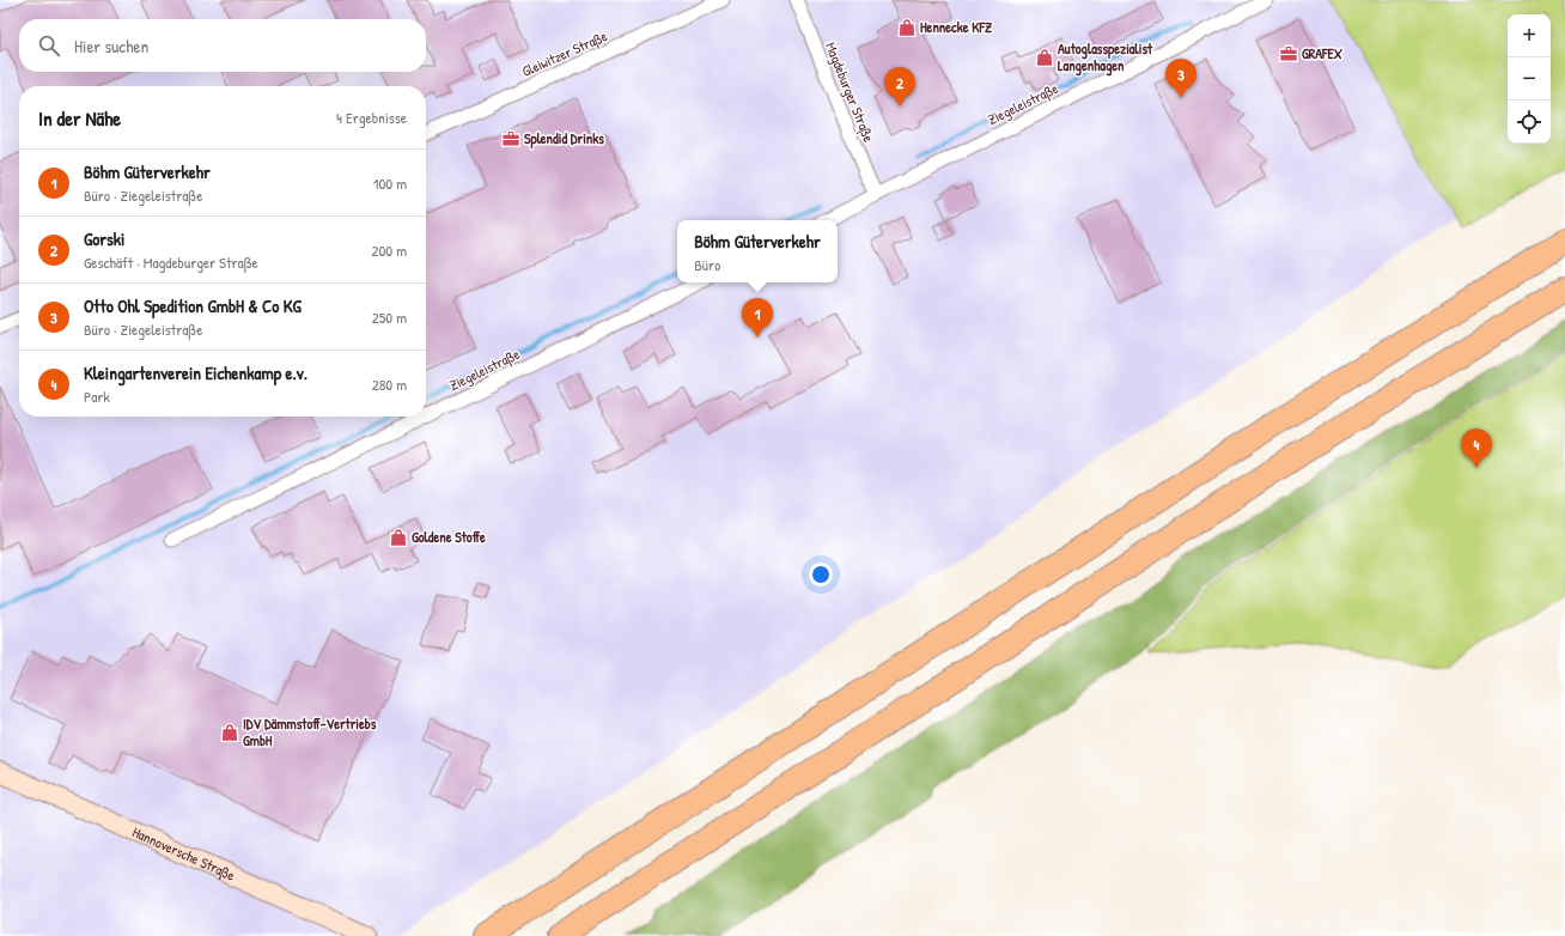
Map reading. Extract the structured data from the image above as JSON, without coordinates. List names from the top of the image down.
{
  "streets": {
    "main road": ["Hannoversche Straße"],
    "street": ["Gleiwitzer Straße", "Magdeburger Straße", "Ziegeleistraße"]
  },
  "crossings": [
    ["Magdeburger Straße", "Ziegeleistraße"]
  ],
  "places": {
    "shop": [
      "Hennecke KFZ",
      "Autoglasspezialist Langenhagen",
      "Goldene Stoffe",
      "IDV Dämmstoff-Vertriebs GmbH"
    ],
    "office": ["GRAFEX", "Splendid Drinks"]
  },
  "page": {
    "map_buttons": ["+", "−"],
    "search": "Hier suchen",
    "pins": [
      "3",
      "2",
      "1",
      "4"
    ],
    "heading": ["In der Nähe", "4 Ergebnisse"],
    "list": [
      {
        "mark": "1",
        "name": "Böhm Güterverkehr",
        "note": "Büro · Ziegeleistraße",
        "value": "100 m"
      },
      {
        "mark": "2",
        "name": "Gorski",
        "note": "Geschäft · Magdeburger Straße",
        "value": "200 m"
      },
      {
        "mark": "3",
        "name": "Otto Ohl Spedition GmbH & Co KG",
        "note": "Büro · Ziegeleistraße",
        "value": "250 m"
      },
      {
        "mark": "4",
        "name": "Kleingartenverein Eichenkamp e.v.",
        "note": "Park",
        "value": "280 m"
      }
    ],
    "popup": ["Böhm Güterverkehr", "Büro"]
  }
}
